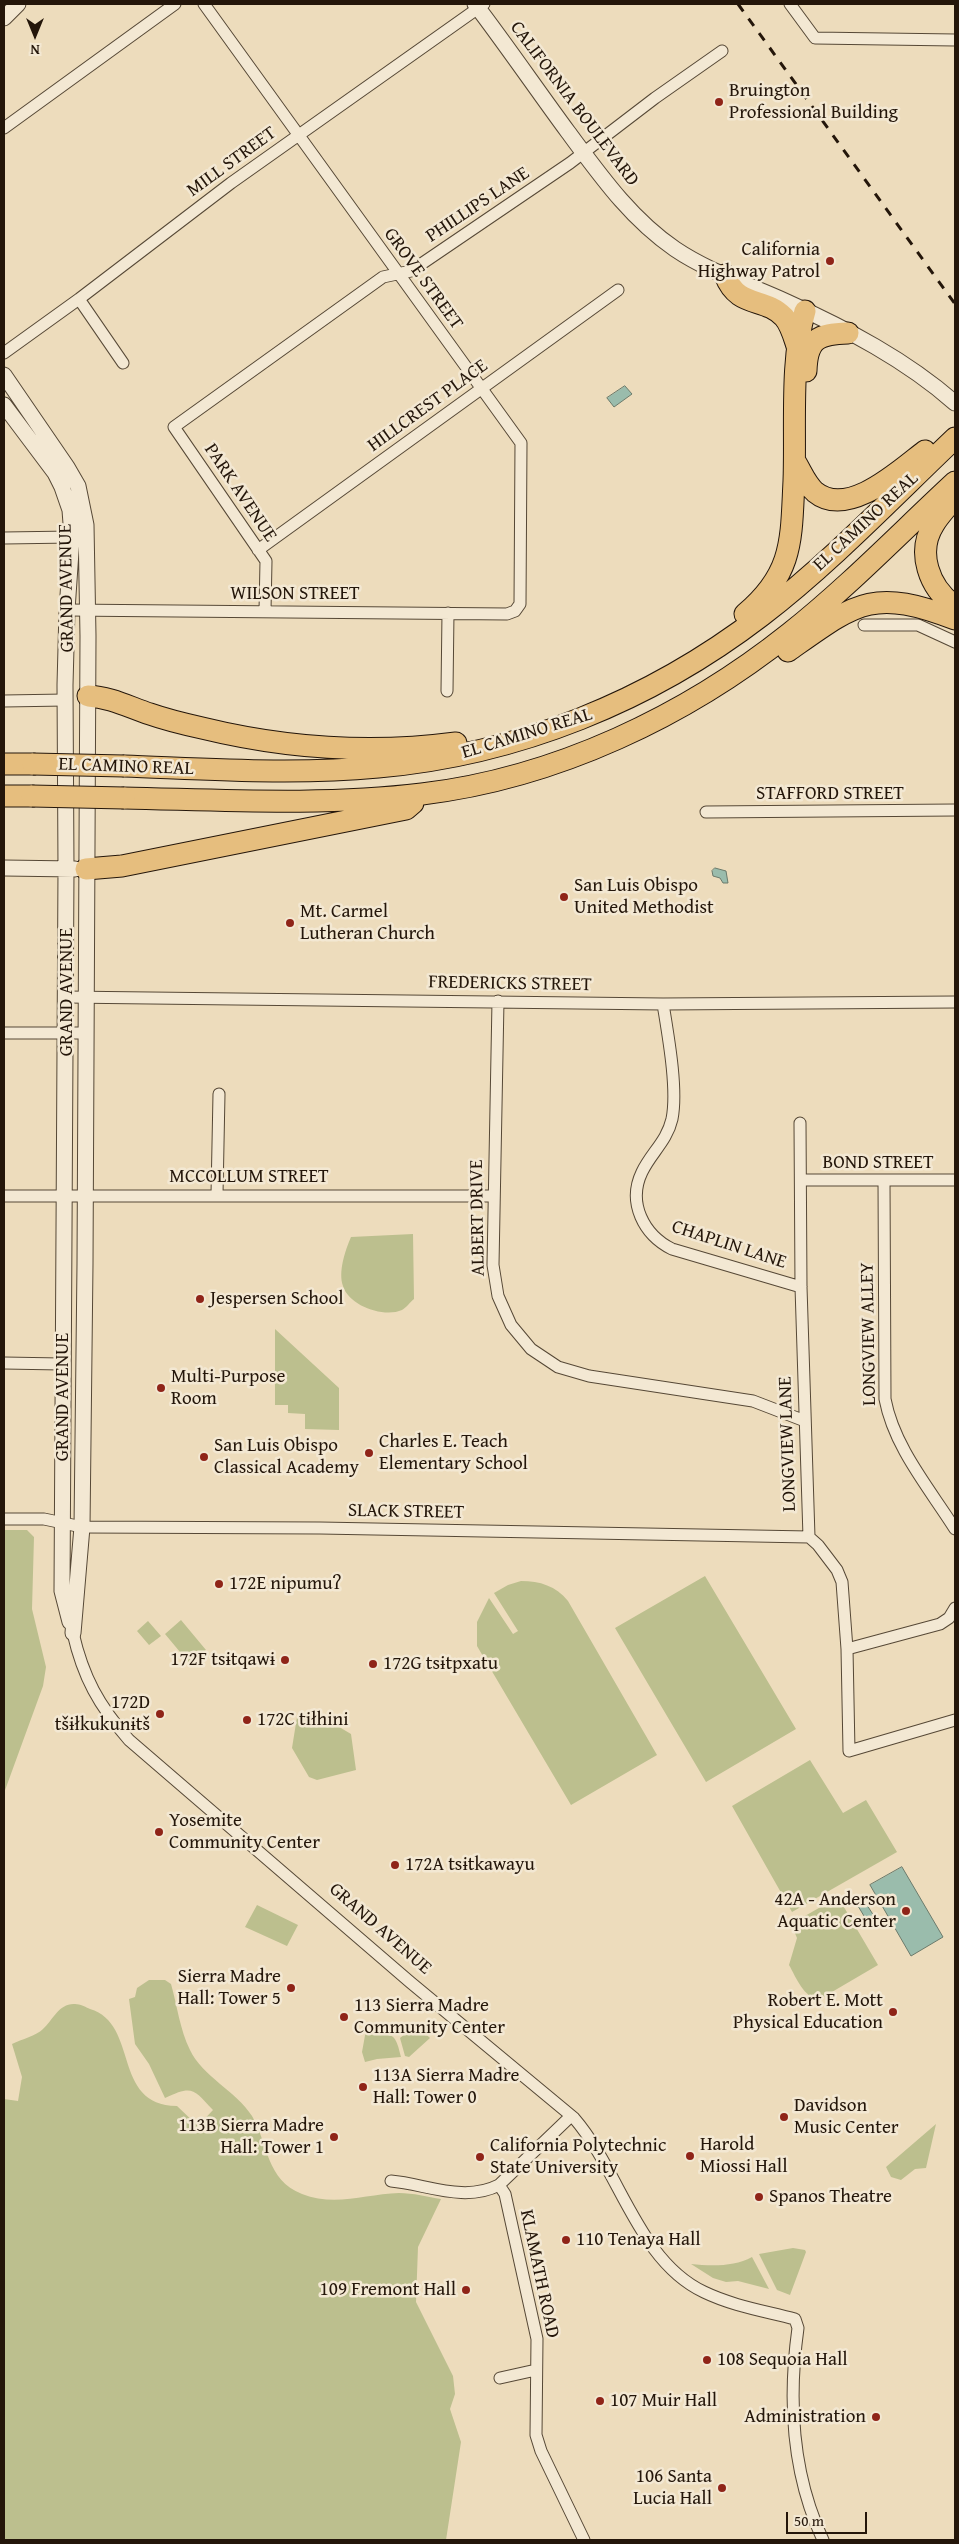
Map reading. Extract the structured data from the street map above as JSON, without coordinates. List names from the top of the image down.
{
  "streets": {
    "highway": ["EL CAMINO REAL"],
    "street": [
      "CALIFORNIA BOULEVARD",
      "MILL STREET",
      "PHILLIPS LANE",
      "GROVE STREET",
      "HILLCREST PLACE",
      "PARK AVENUE",
      "GRAND AVENUE",
      "WILSON STREET",
      "STAFFORD STREET",
      "FREDERICKS STREET",
      "BOND STREET",
      "MCCOLLUM STREET",
      "ALBERT DRIVE",
      "CHAPLIN LANE",
      "LONGVIEW ALLEY",
      "LONGVIEW LANE",
      "SLACK STREET",
      "KLAMATH ROAD"
    ]
  },
  "crossings": [
    ["CALIFORNIA BOULEVARD", "MILL STREET"],
    ["CALIFORNIA BOULEVARD", "PHILLIPS LANE"],
    ["MILL STREET", "GROVE STREET"],
    ["PHILLIPS LANE", "GROVE STREET"],
    ["PHILLIPS LANE", "PARK AVENUE"],
    ["GROVE STREET", "HILLCREST PLACE"],
    ["GROVE STREET", "WILSON STREET"],
    ["HILLCREST PLACE", "PARK AVENUE"],
    ["PARK AVENUE", "WILSON STREET"],
    ["GRAND AVENUE", "WILSON STREET"],
    ["GRAND AVENUE", "FREDERICKS STREET"],
    ["GRAND AVENUE", "MCCOLLUM STREET"],
    ["GRAND AVENUE", "SLACK STREET"],
    ["FREDERICKS STREET", "ALBERT DRIVE"],
    ["FREDERICKS STREET", "CHAPLIN LANE"],
    ["BOND STREET", "LONGVIEW ALLEY"],
    ["BOND STREET", "LONGVIEW LANE"],
    ["MCCOLLUM STREET", "ALBERT DRIVE"],
    ["ALBERT DRIVE", "LONGVIEW LANE"],
    ["CHAPLIN LANE", "LONGVIEW LANE"],
    ["LONGVIEW LANE", "SLACK STREET"]
  ],
  "places": [
    "Bruington Professional Building",
    "California Highway Patrol",
    "San Luis Obispo United Methodist",
    "Mt. Carmel Lutheran Church",
    "Jespersen School",
    "Multi-Purpose Room",
    "Charles E. Teach Elementary School",
    "San Luis Obispo Classical Academy",
    "172E nipumuʔ",
    "172F tsɨtqawɨ",
    "172G tsɨtpxatu",
    "172D tšɨłkukunɨtš",
    "172C tiłhini",
    "Yosemite Community Center",
    "172A tsɨtkawayu",
    "42A - Anderson Aquatic Center",
    "Sierra Madre Hall: Tower 5",
    "Robert E. Mott Physical Education",
    "113 Sierra Madre Community Center",
    "113A Sierra Madre Hall: Tower 0",
    "Davidson Music Center",
    "113B Sierra Madre Hall: Tower 1",
    "Harold Miossi Hall",
    "California Polytechnic State University",
    "Spanos Theatre",
    "110 Tenaya Hall",
    "109 Fremont Hall",
    "108 Sequoia Hall",
    "107 Muir Hall",
    "Administration",
    "106 Santa Lucia Hall"
  ],
  "scale_bar": "50 m",
  "north": "bottom"
}
